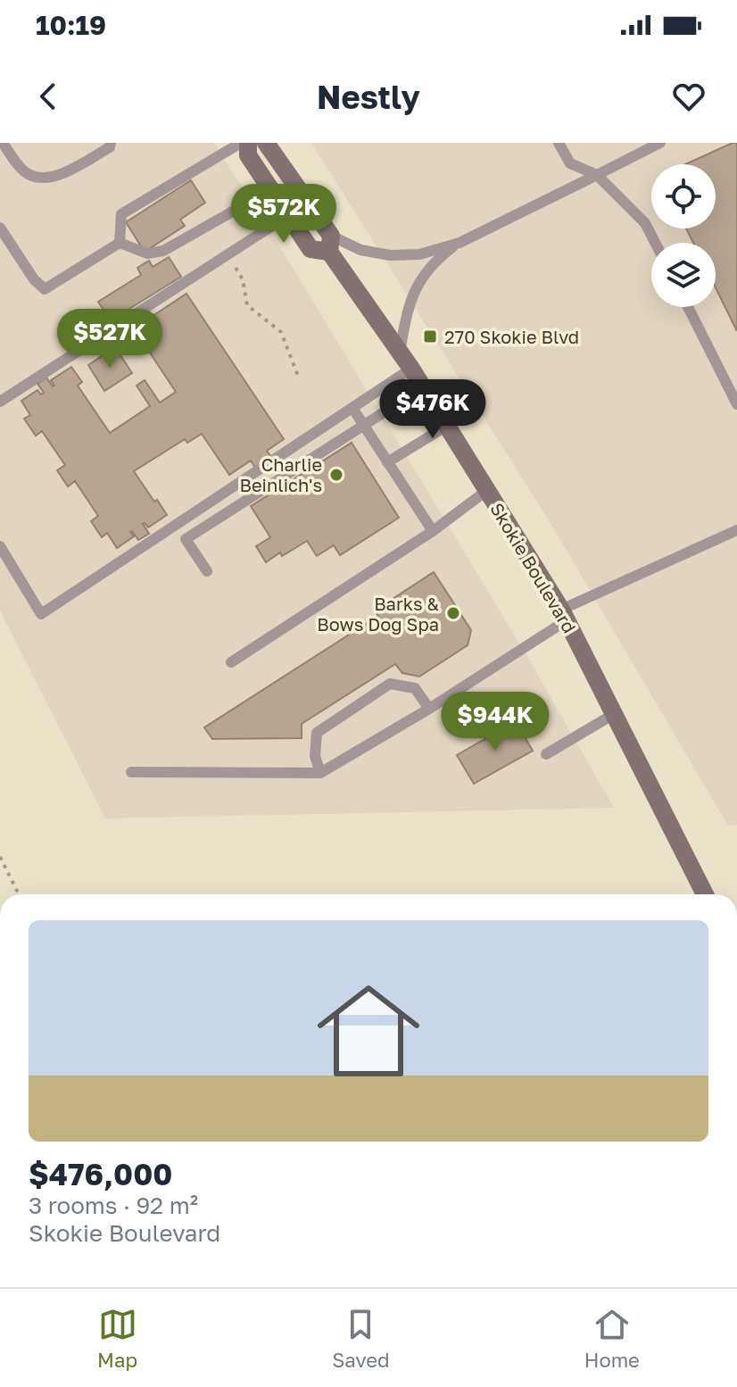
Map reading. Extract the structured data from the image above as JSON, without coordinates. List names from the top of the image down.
{
  "streets": {
    "main road": ["Skokie Boulevard"]
  },
  "places": {
    "transit": ["270 Skokie Blvd"],
    "other": ["Charlie Beinlich's", "Barks & Bows Dog Spa"]
  },
  "page": {
    "status": "10:19",
    "header": "Nestly",
    "price": [
      "$572K",
      "$527K",
      "$476K",
      "$944K"
    ],
    "list": [
      {
        "name": "$476,000",
        "note": "3 rooms · 92 m² · Skokie Boulevard"
      }
    ],
    "tabs": ["Map", "Saved", "Home"]
  }
}
